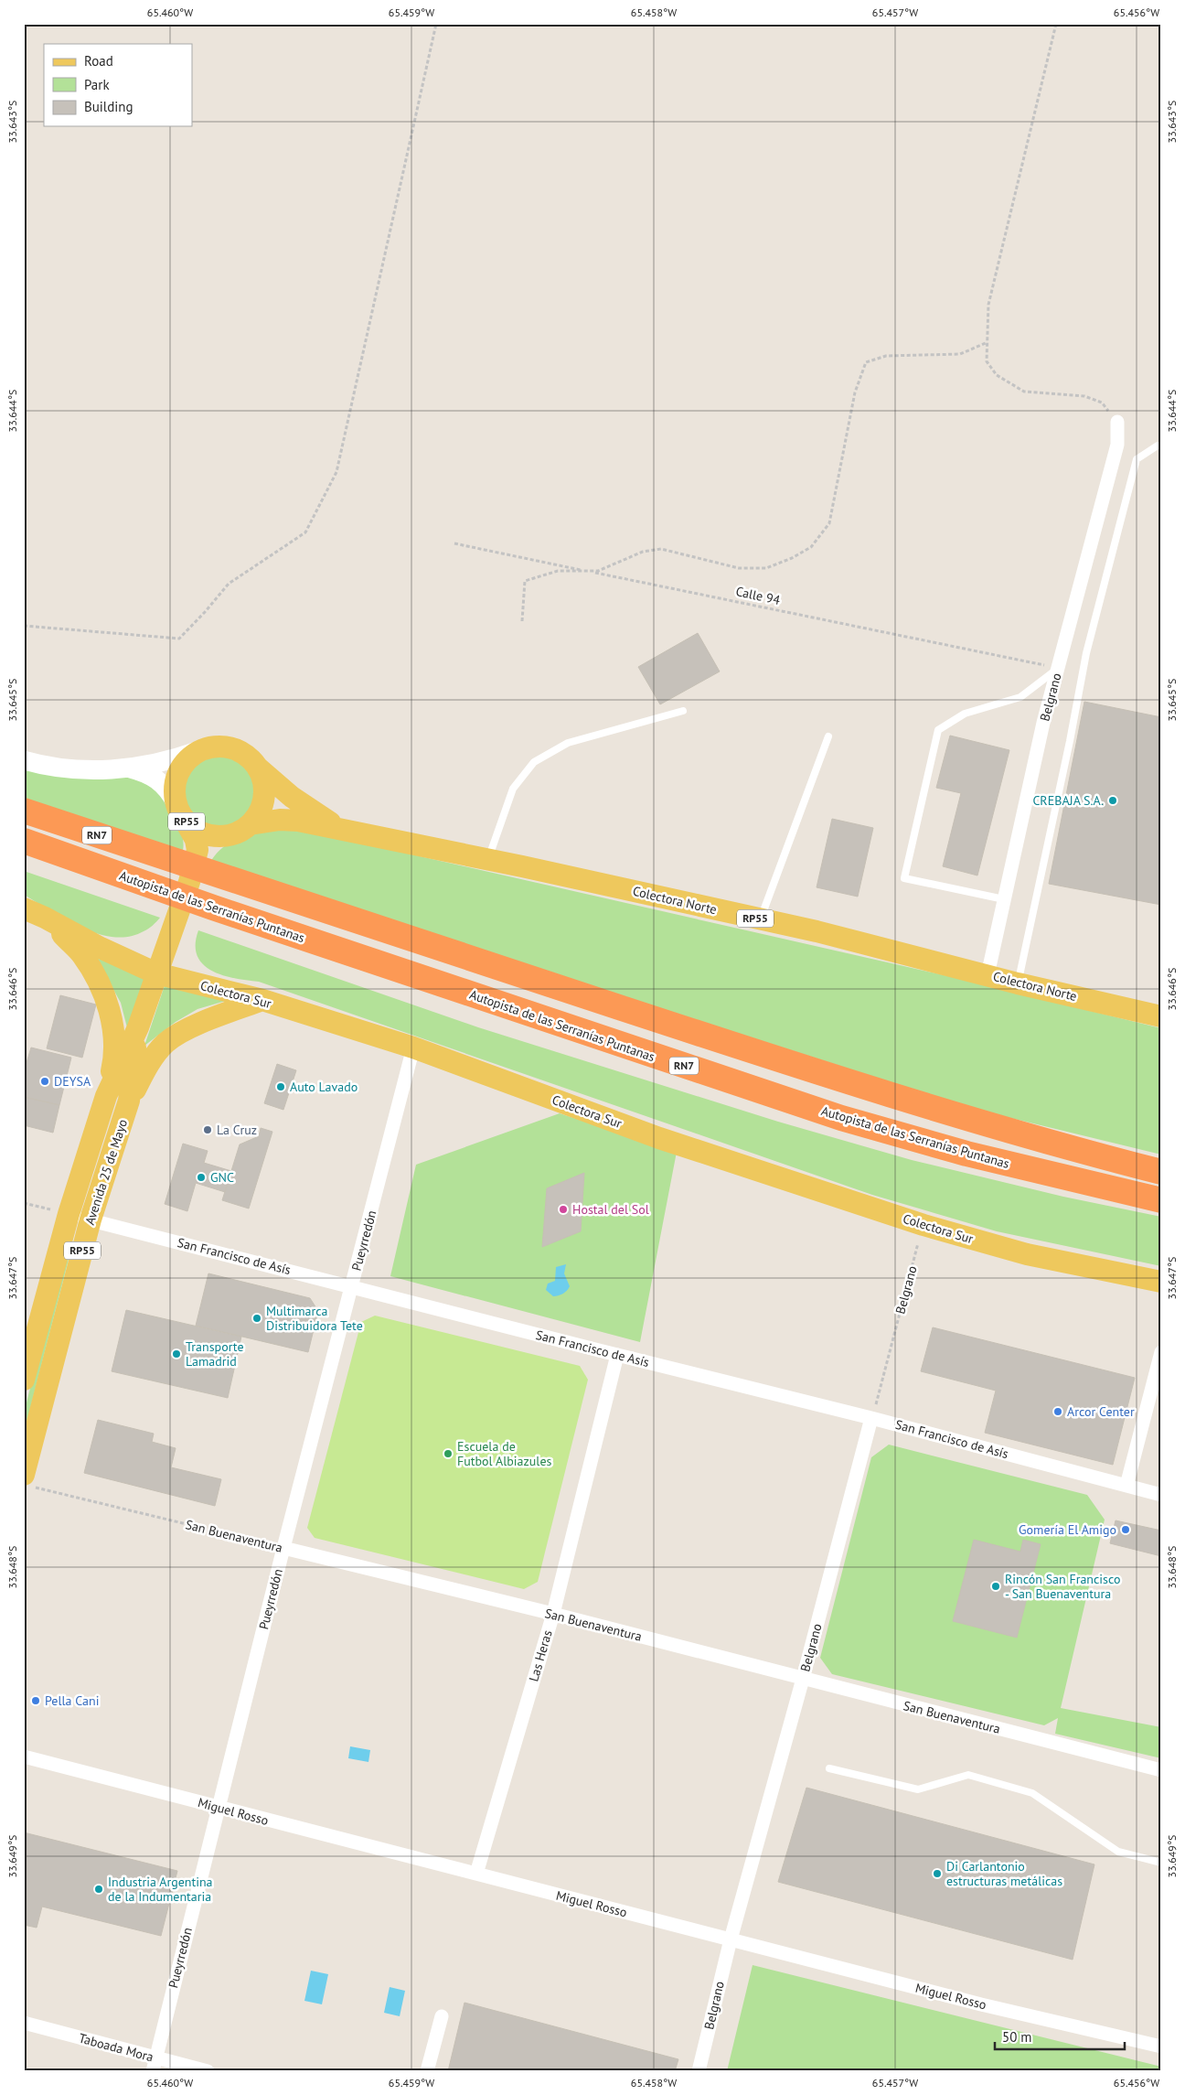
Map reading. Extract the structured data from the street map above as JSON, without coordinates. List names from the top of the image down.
{
  "streets": {
    "highway": ["RN7", "Autopista de las Serranías Puntanas"],
    "main road": [
      "RP55",
      "Colectora Norte",
      "Colectora Sur",
      "Avenida 25 de Mayo"
    ],
    "street": [
      "Belgrano",
      "Pueyrredón",
      "San Francisco de Asís",
      "San Buenaventura",
      "Las Heras",
      "Miguel Rosso",
      "Taboada Mora"
    ],
    "path": ["Calle 94"]
  },
  "crossings": [
    ["Calle 94", "Belgrano"],
    ["Belgrano", "Colectora Norte"],
    ["Belgrano", "Colectora Sur"],
    ["Belgrano", "San Francisco de Asís"],
    ["Belgrano", "San Buenaventura"],
    ["Belgrano", "Miguel Rosso"],
    ["RP55", "Colectora Norte"],
    ["RP55", "Avenida 25 de Mayo"],
    ["Colectora Norte", "Avenida 25 de Mayo"],
    ["Colectora Sur", "Avenida 25 de Mayo"],
    ["Colectora Sur", "Pueyrredón"],
    ["Avenida 25 de Mayo", "San Francisco de Asís"],
    ["Avenida 25 de Mayo", "San Buenaventura"],
    ["Pueyrredón", "San Francisco de Asís"],
    ["Pueyrredón", "San Buenaventura"],
    ["Pueyrredón", "Miguel Rosso"],
    ["Pueyrredón", "Taboada Mora"],
    ["San Francisco de Asís", "Las Heras"],
    ["San Buenaventura", "Las Heras"],
    ["Las Heras", "Miguel Rosso"]
  ],
  "places": [
    "CREBAJA S.A.",
    "DEYSA",
    "Auto Lavado",
    "La Cruz",
    "GNC",
    "Hostal del Sol",
    "Multimarca Distribuidora Tete",
    "Transporte Lamadrid",
    "Arcor Center",
    "Escuela de Futbol Albiazules",
    "Gomería El Amigo",
    "Rincón San Francisco - San Buenaventura",
    "Pella Cani",
    "Di Carlantonio estructuras metálicas",
    "Industria Argentina de la Indumentaria"
  ],
  "legend": ["Road", "Park", "Building"],
  "scale_bar": "50 m",
  "coordinates": [
    "65.460°W",
    "65.459°W",
    "65.458°W",
    "65.457°W",
    "65.456°W",
    "33.643°S",
    "33.644°S",
    "33.645°S",
    "33.646°S",
    "33.647°S",
    "33.648°S",
    "33.649°S"
  ]
}
